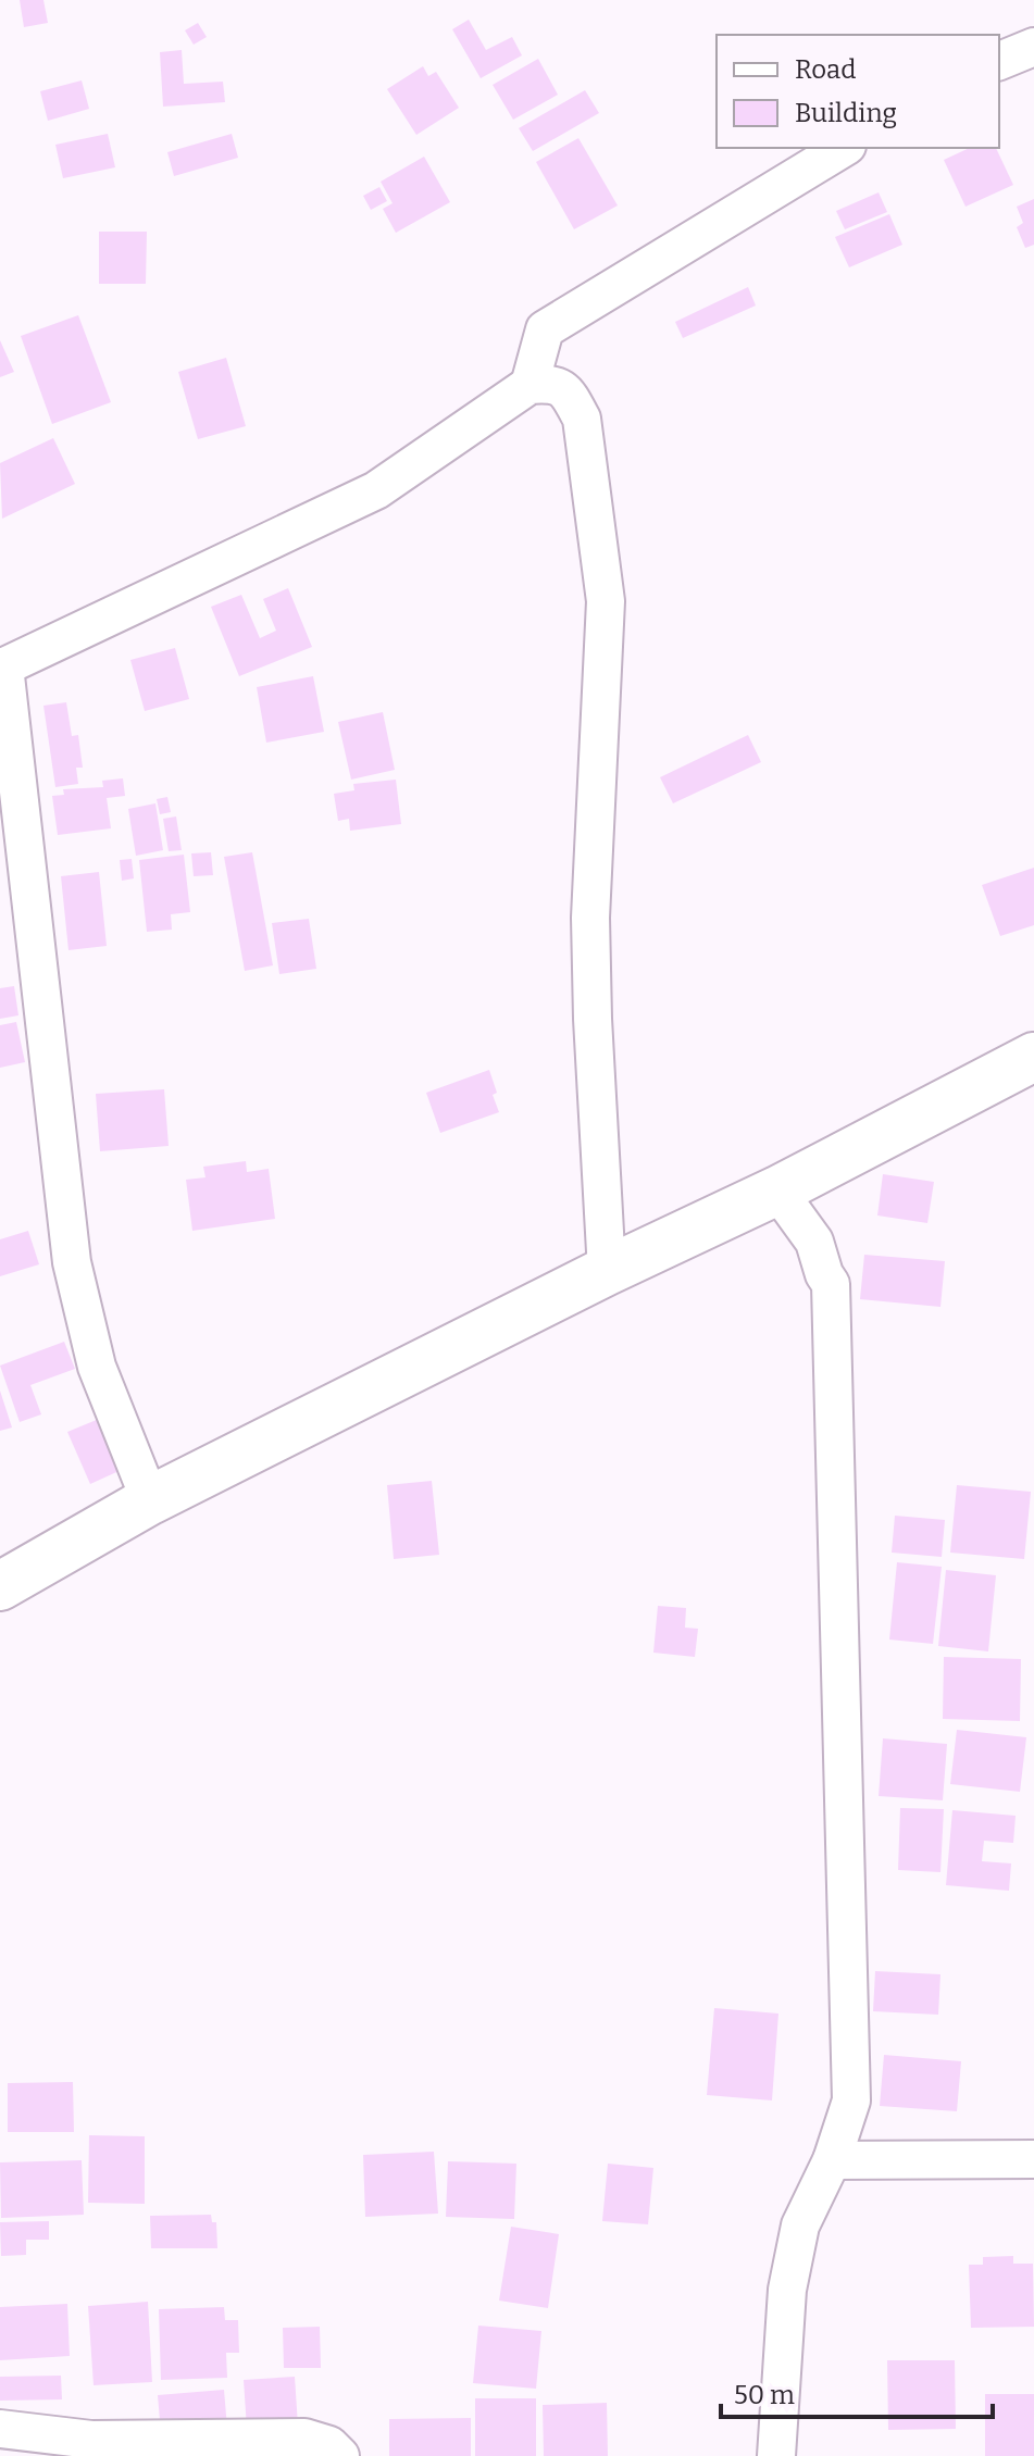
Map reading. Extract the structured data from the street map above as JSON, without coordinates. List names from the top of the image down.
{
  "legend": ["Road", "Building"],
  "scale_bar": "50 m"
}
